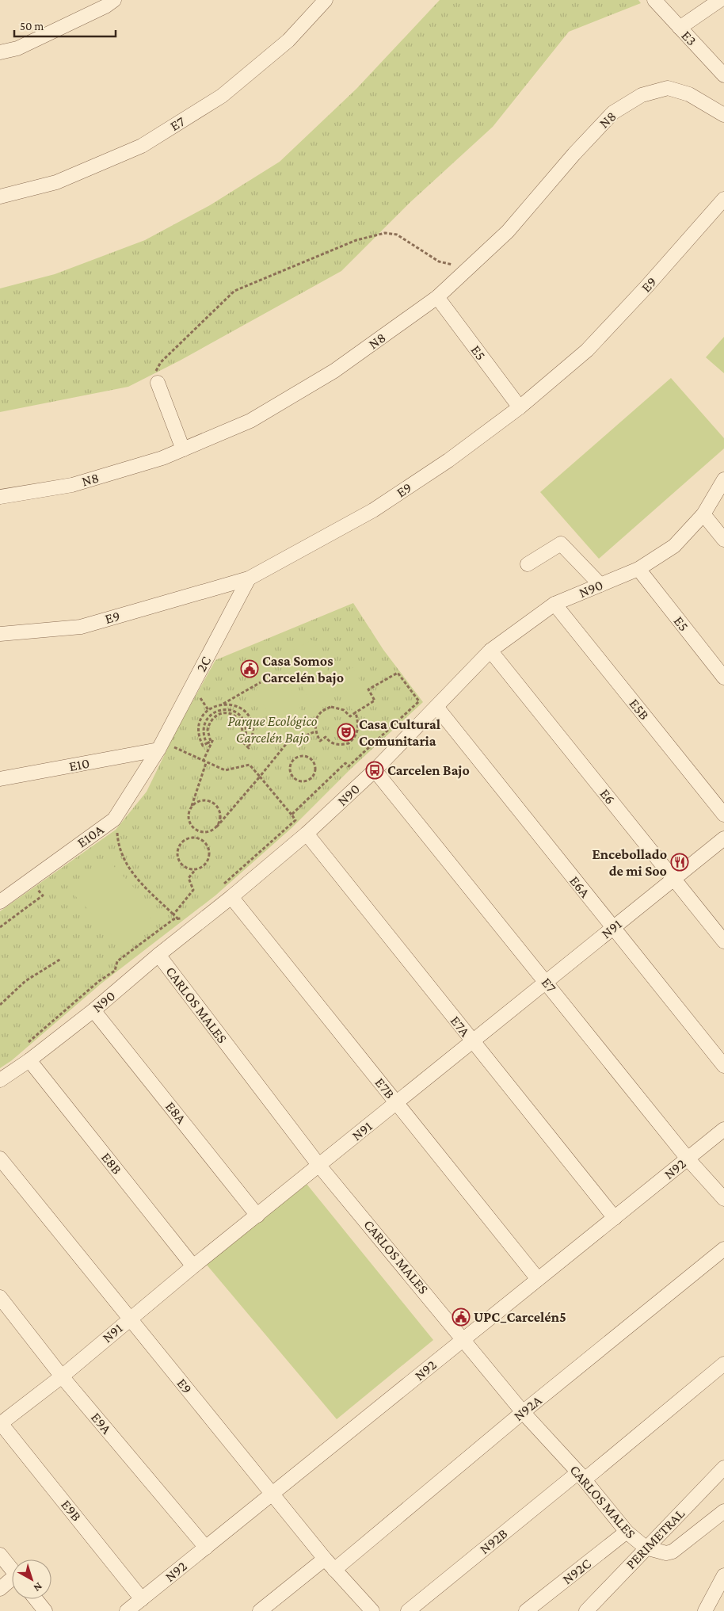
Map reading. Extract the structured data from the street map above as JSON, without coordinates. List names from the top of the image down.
{
  "streets": {
    "street": [
      "E3",
      "N8",
      "E7",
      "E9",
      "E5",
      "N90",
      "2C",
      "E5B",
      "E10",
      "E6",
      "E10A",
      "E6A",
      "N91",
      "CARLOS MALES",
      "E7A",
      "E7B",
      "E8A",
      "E8B",
      "N92",
      "N92A",
      "E9A",
      "E9B",
      "PERIMETRAL",
      "N92B",
      "N92C"
    ]
  },
  "crossings": [
    ["N8", "E5"],
    ["E7", "N90"],
    ["E7", "N91"],
    ["E7", "N92"],
    ["E9", "E5"],
    ["E9", "2C"],
    ["E9", "N91"],
    ["E9", "N92"],
    ["E9", "N92A"],
    ["E5", "N90"],
    ["N90", "E5B"],
    ["N90", "E6"],
    ["N90", "E6A"],
    ["N90", "CARLOS MALES"],
    ["N90", "E7A"],
    ["N90", "E7B"],
    ["N90", "E8A"],
    ["N90", "E8B"],
    ["2C", "E10"],
    ["2C", "E10A"],
    ["E10", "E10A"],
    ["E6", "N91"],
    ["E6A", "N91"],
    ["N91", "CARLOS MALES"],
    ["N91", "E7A"],
    ["N91", "E7B"],
    ["N91", "E8A"],
    ["N91", "E8B"],
    ["N91", "E9A"],
    ["N91", "E9B"],
    ["CARLOS MALES", "N92"],
    ["CARLOS MALES", "N92A"],
    ["CARLOS MALES", "PERIMETRAL"],
    ["CARLOS MALES", "N92B"],
    ["CARLOS MALES", "N92C"],
    ["E7A", "N92"],
    ["E7B", "N92"],
    ["N92", "E9A"],
    ["N92", "E9B"]
  ],
  "parks": ["Parque Ecológico Carcelén Bajo"],
  "places": {
    "public building": ["Casa Somos Carcelén bajo", "UPC_Carcelén5"],
    "theatre": ["Casa Cultural Comunitaria"],
    "bus stop": ["Carcelen Bajo"],
    "restaurant": ["Encebollado de mi Soo"]
  },
  "scale_bar": "50 m",
  "north": "bottom right"
}
